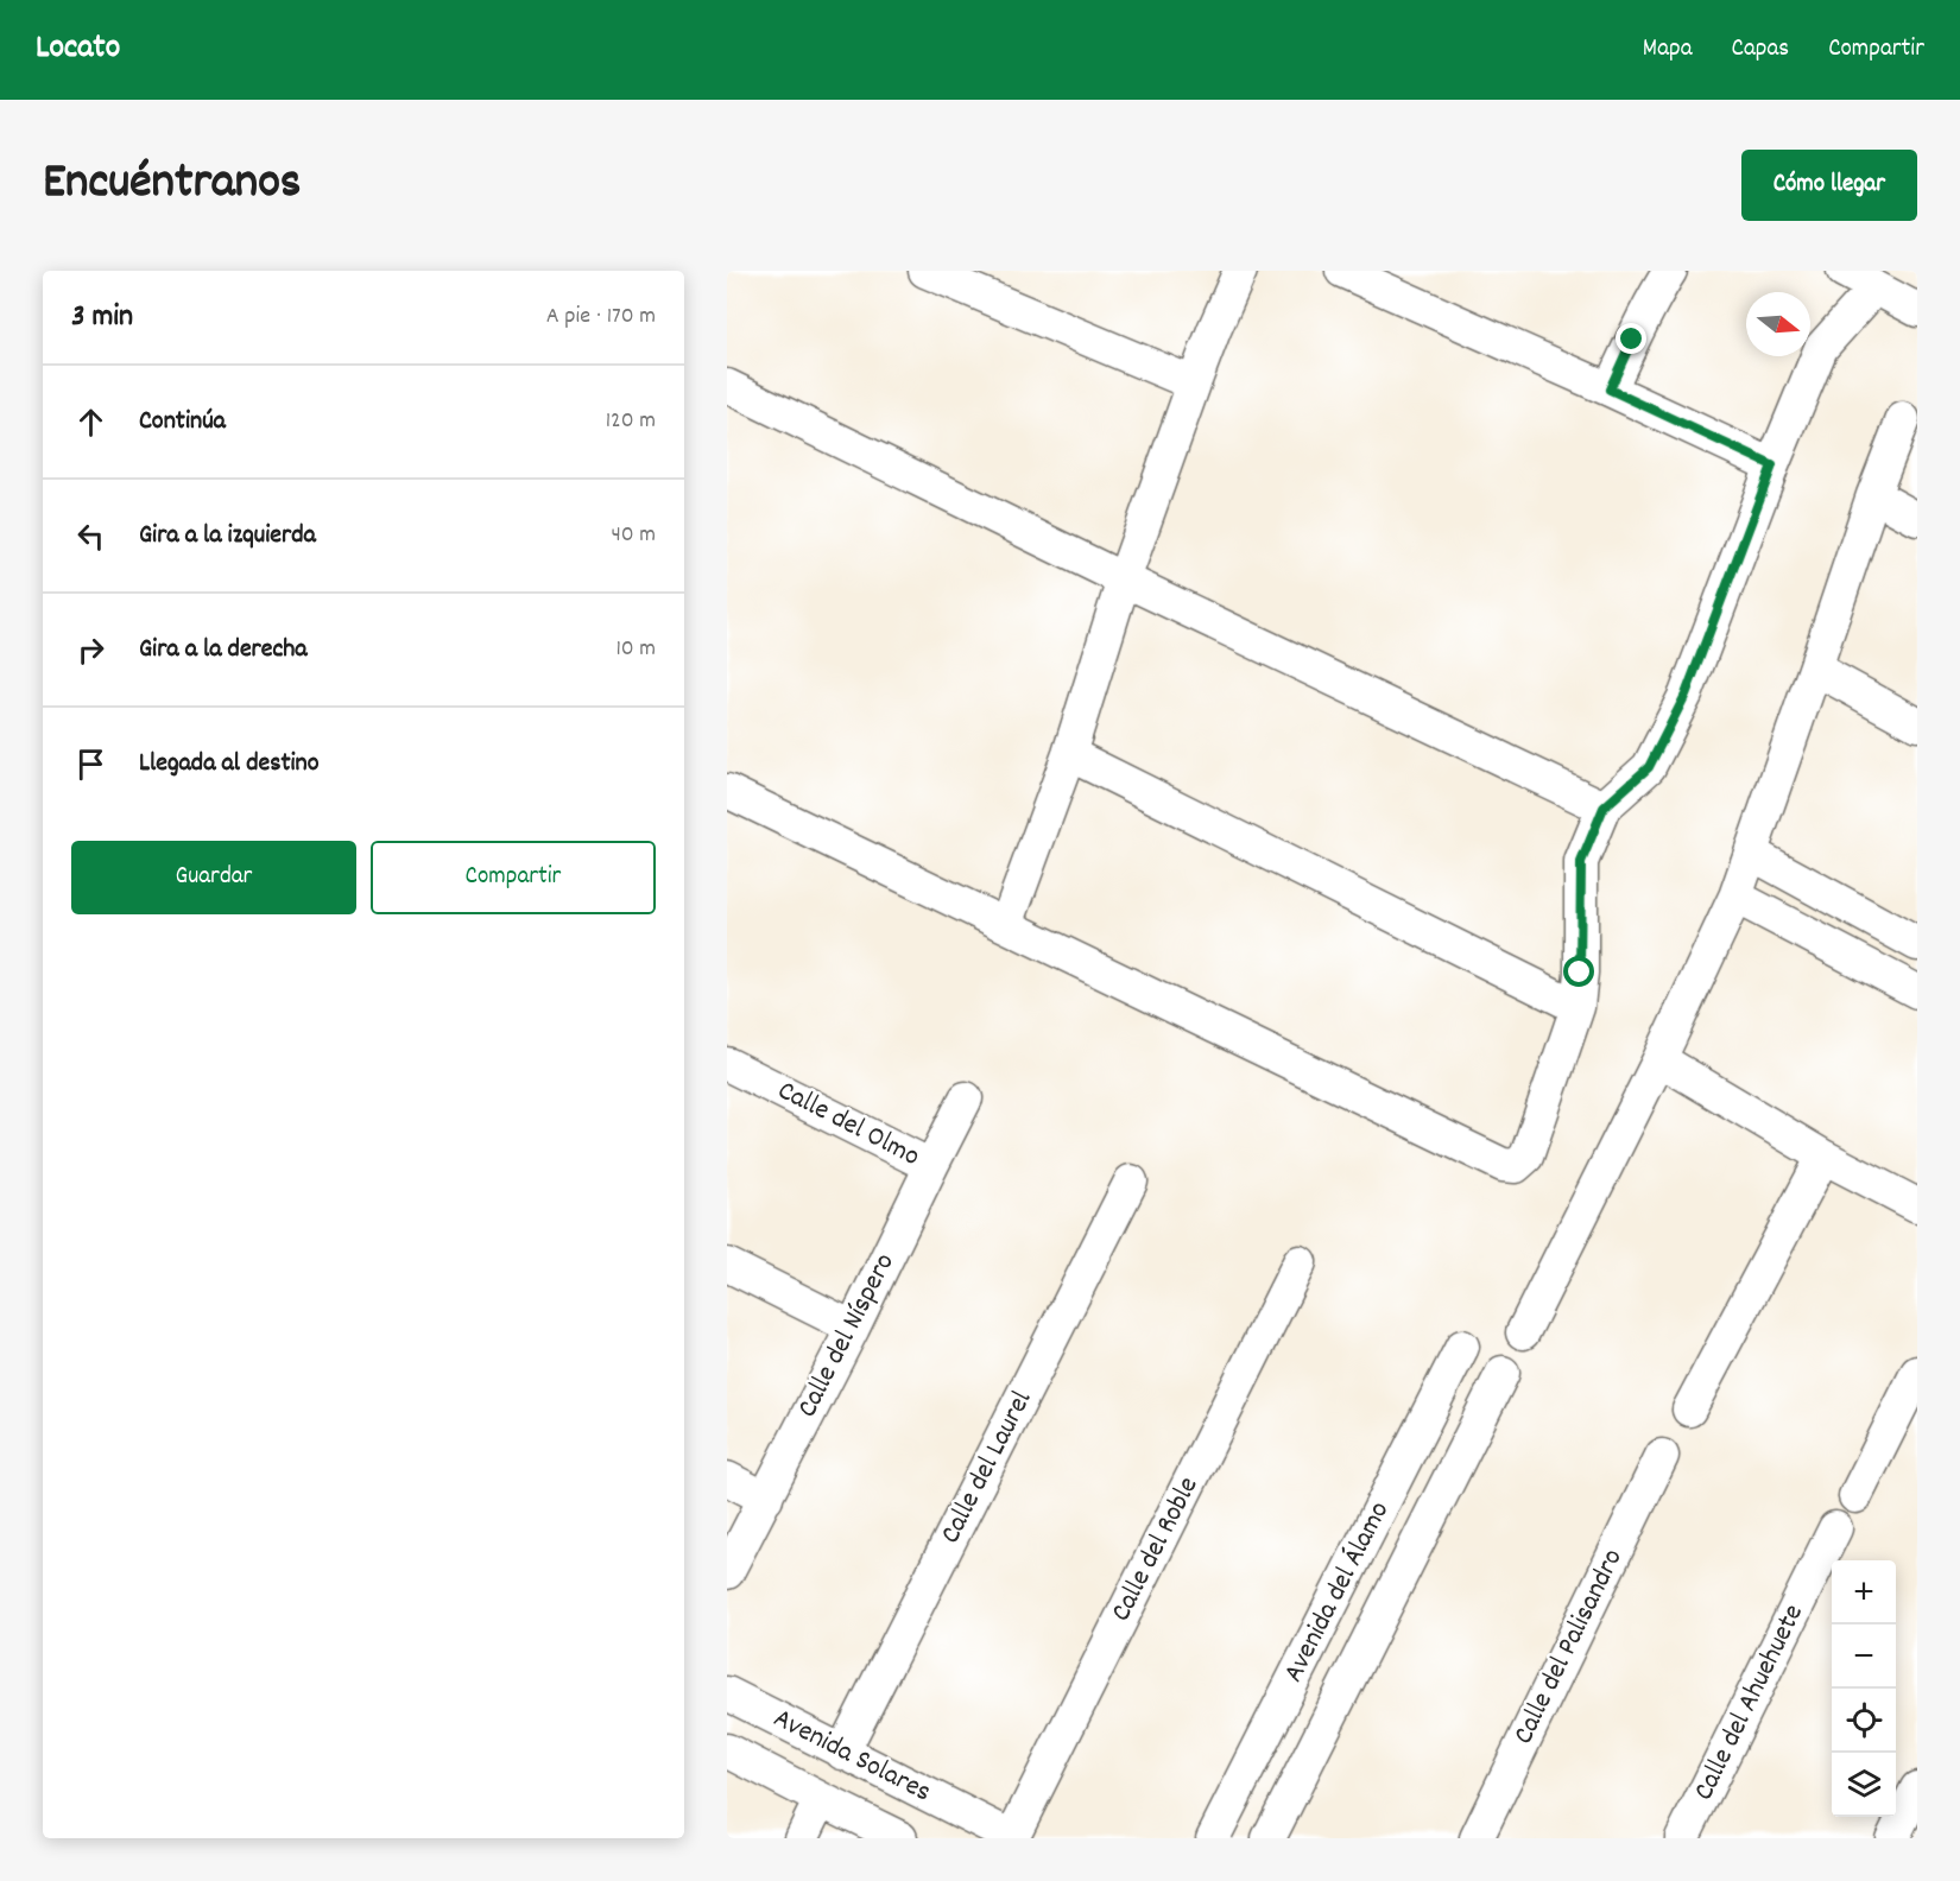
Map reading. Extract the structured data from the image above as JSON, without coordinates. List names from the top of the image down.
{
  "streets": {
    "street": [
      "Calle del Olmo",
      "Calle del Níspero",
      "Calle del Laurel",
      "Calle del Roble",
      "Avenida del Álamo",
      "Calle del Palisandro",
      "Calle del Ahuehuete",
      "Avenida Solares"
    ]
  },
  "crossings": [
    ["Calle del Olmo", "Calle del Níspero"],
    ["Calle del Laurel", "Avenida Solares"],
    ["Calle del Roble", "Avenida Solares"]
  ],
  "north": "right",
  "page": {
    "header": "Locato",
    "nav": ["Mapa", "Capas", "Compartir"],
    "title": "Encuéntranos",
    "buttons": [
      "Cómo llegar",
      ["Guardar", "Compartir"]
    ],
    "heading": ["3 min", "A pie · 170 m"],
    "list": [
      ["Continúa", "120 m"],
      ["Gira a la izquierda", "40 m"],
      ["Gira a la derecha", "10 m"],
      "Llegada al destino"
    ],
    "map_buttons": ["+", "−"]
  }
}
